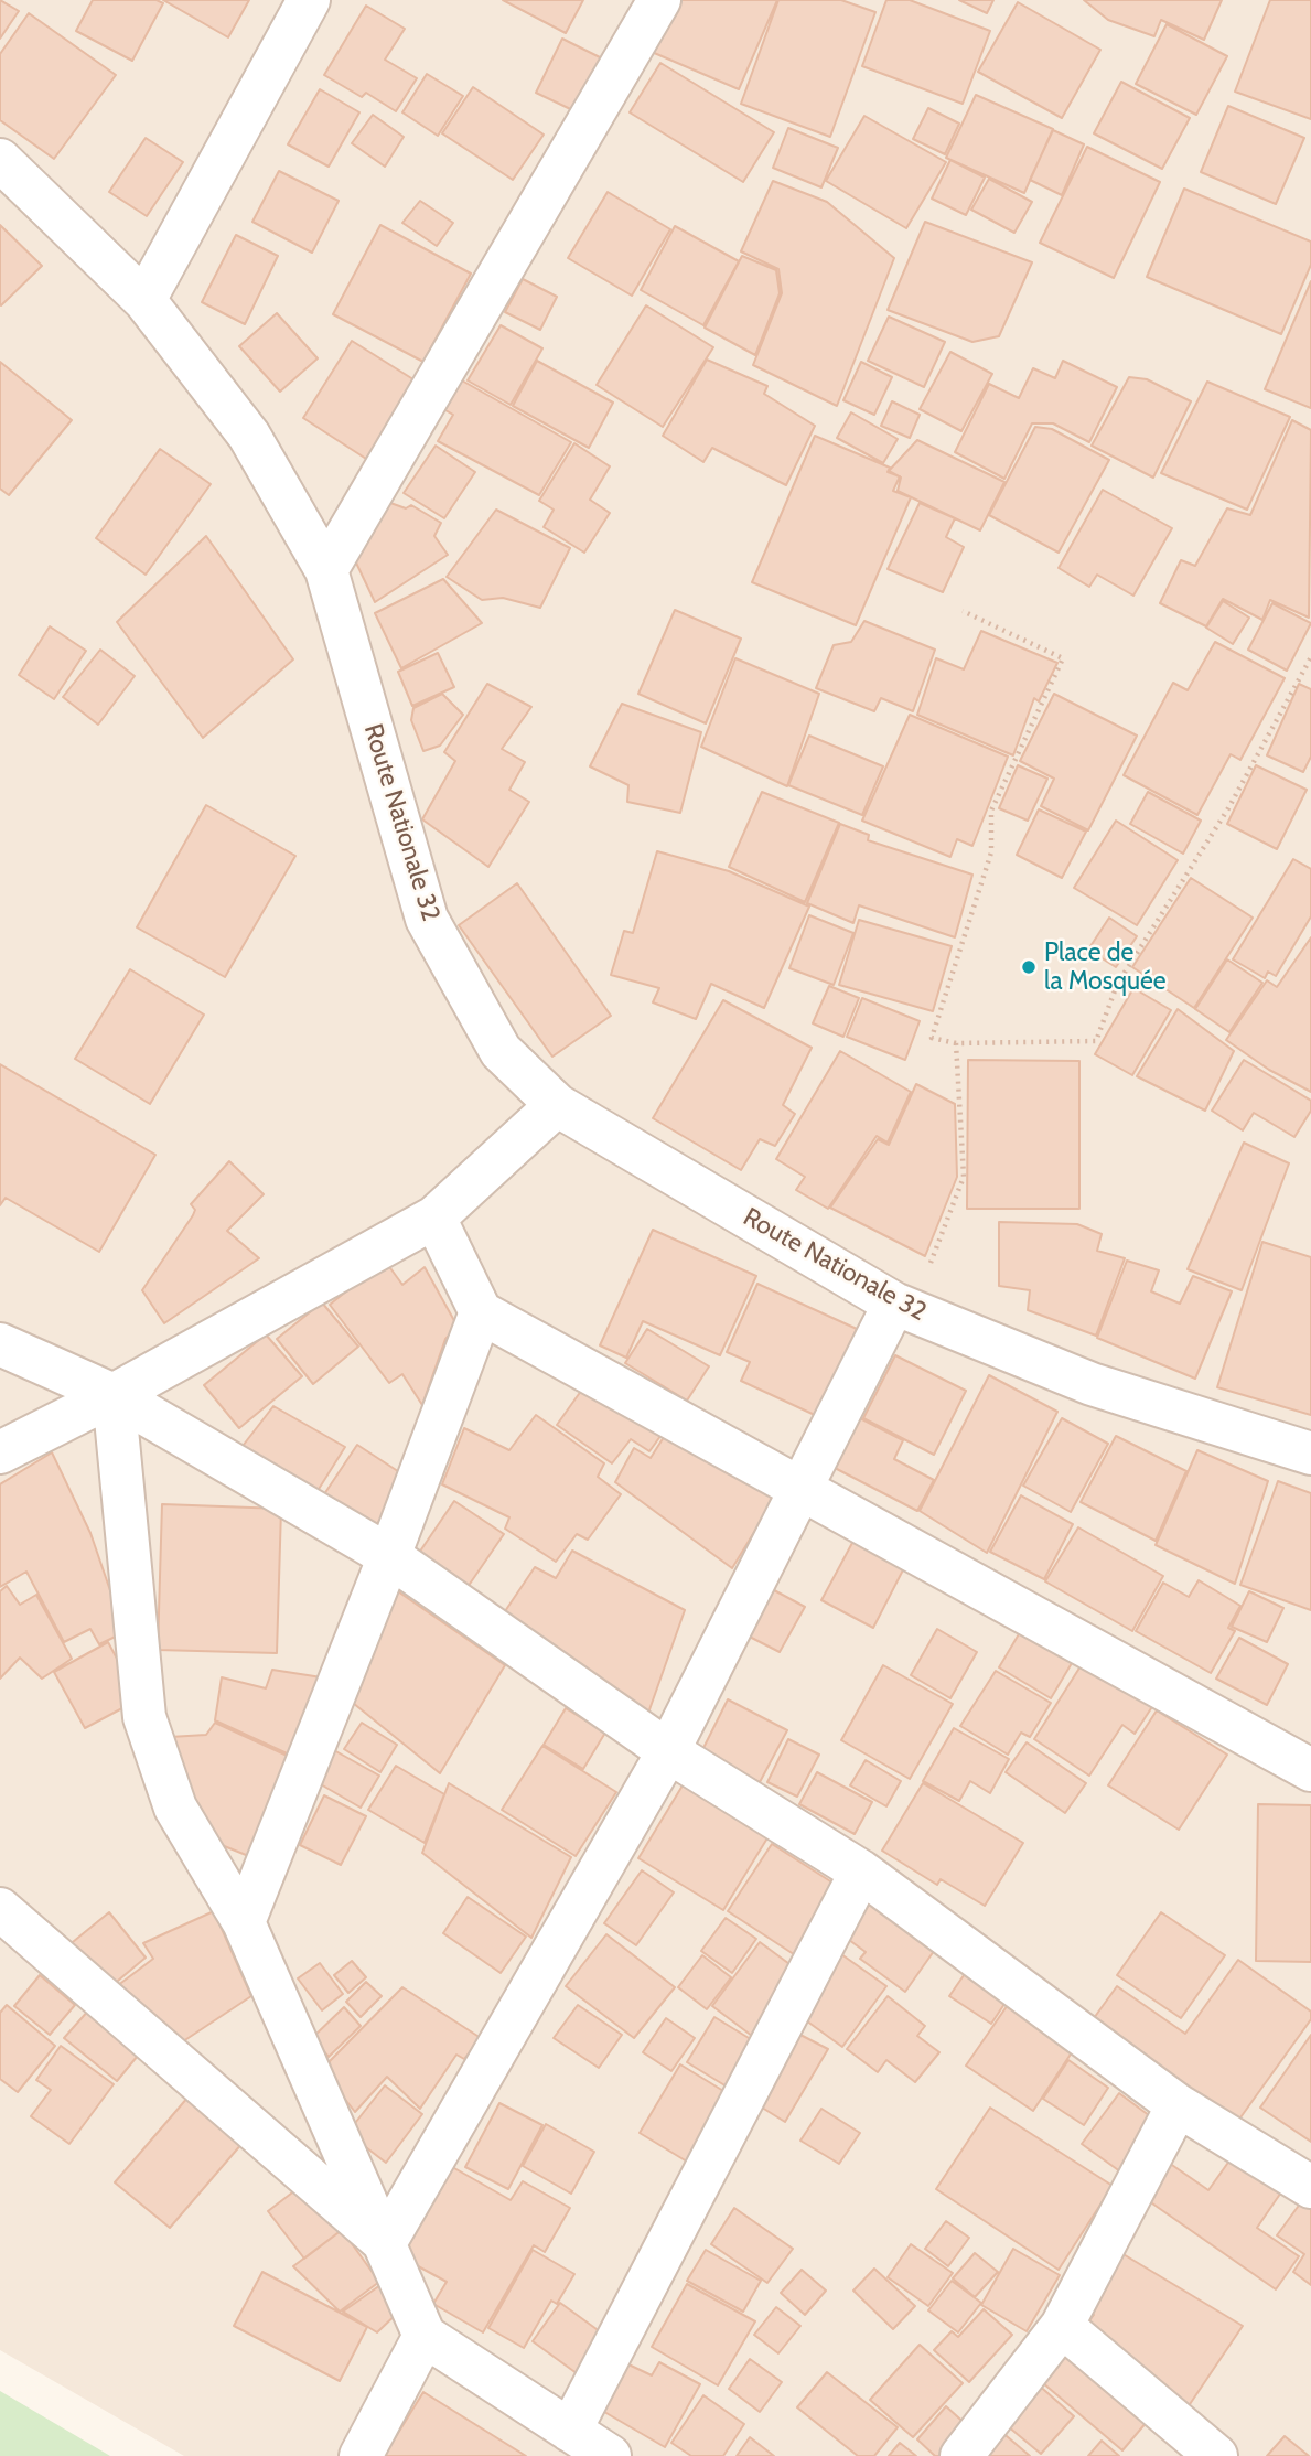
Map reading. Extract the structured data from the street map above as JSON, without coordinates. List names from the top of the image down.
{
  "streets": {
    "street": ["Route Nationale 32"]
  },
  "places": ["Place de la Mosquée"]
}
